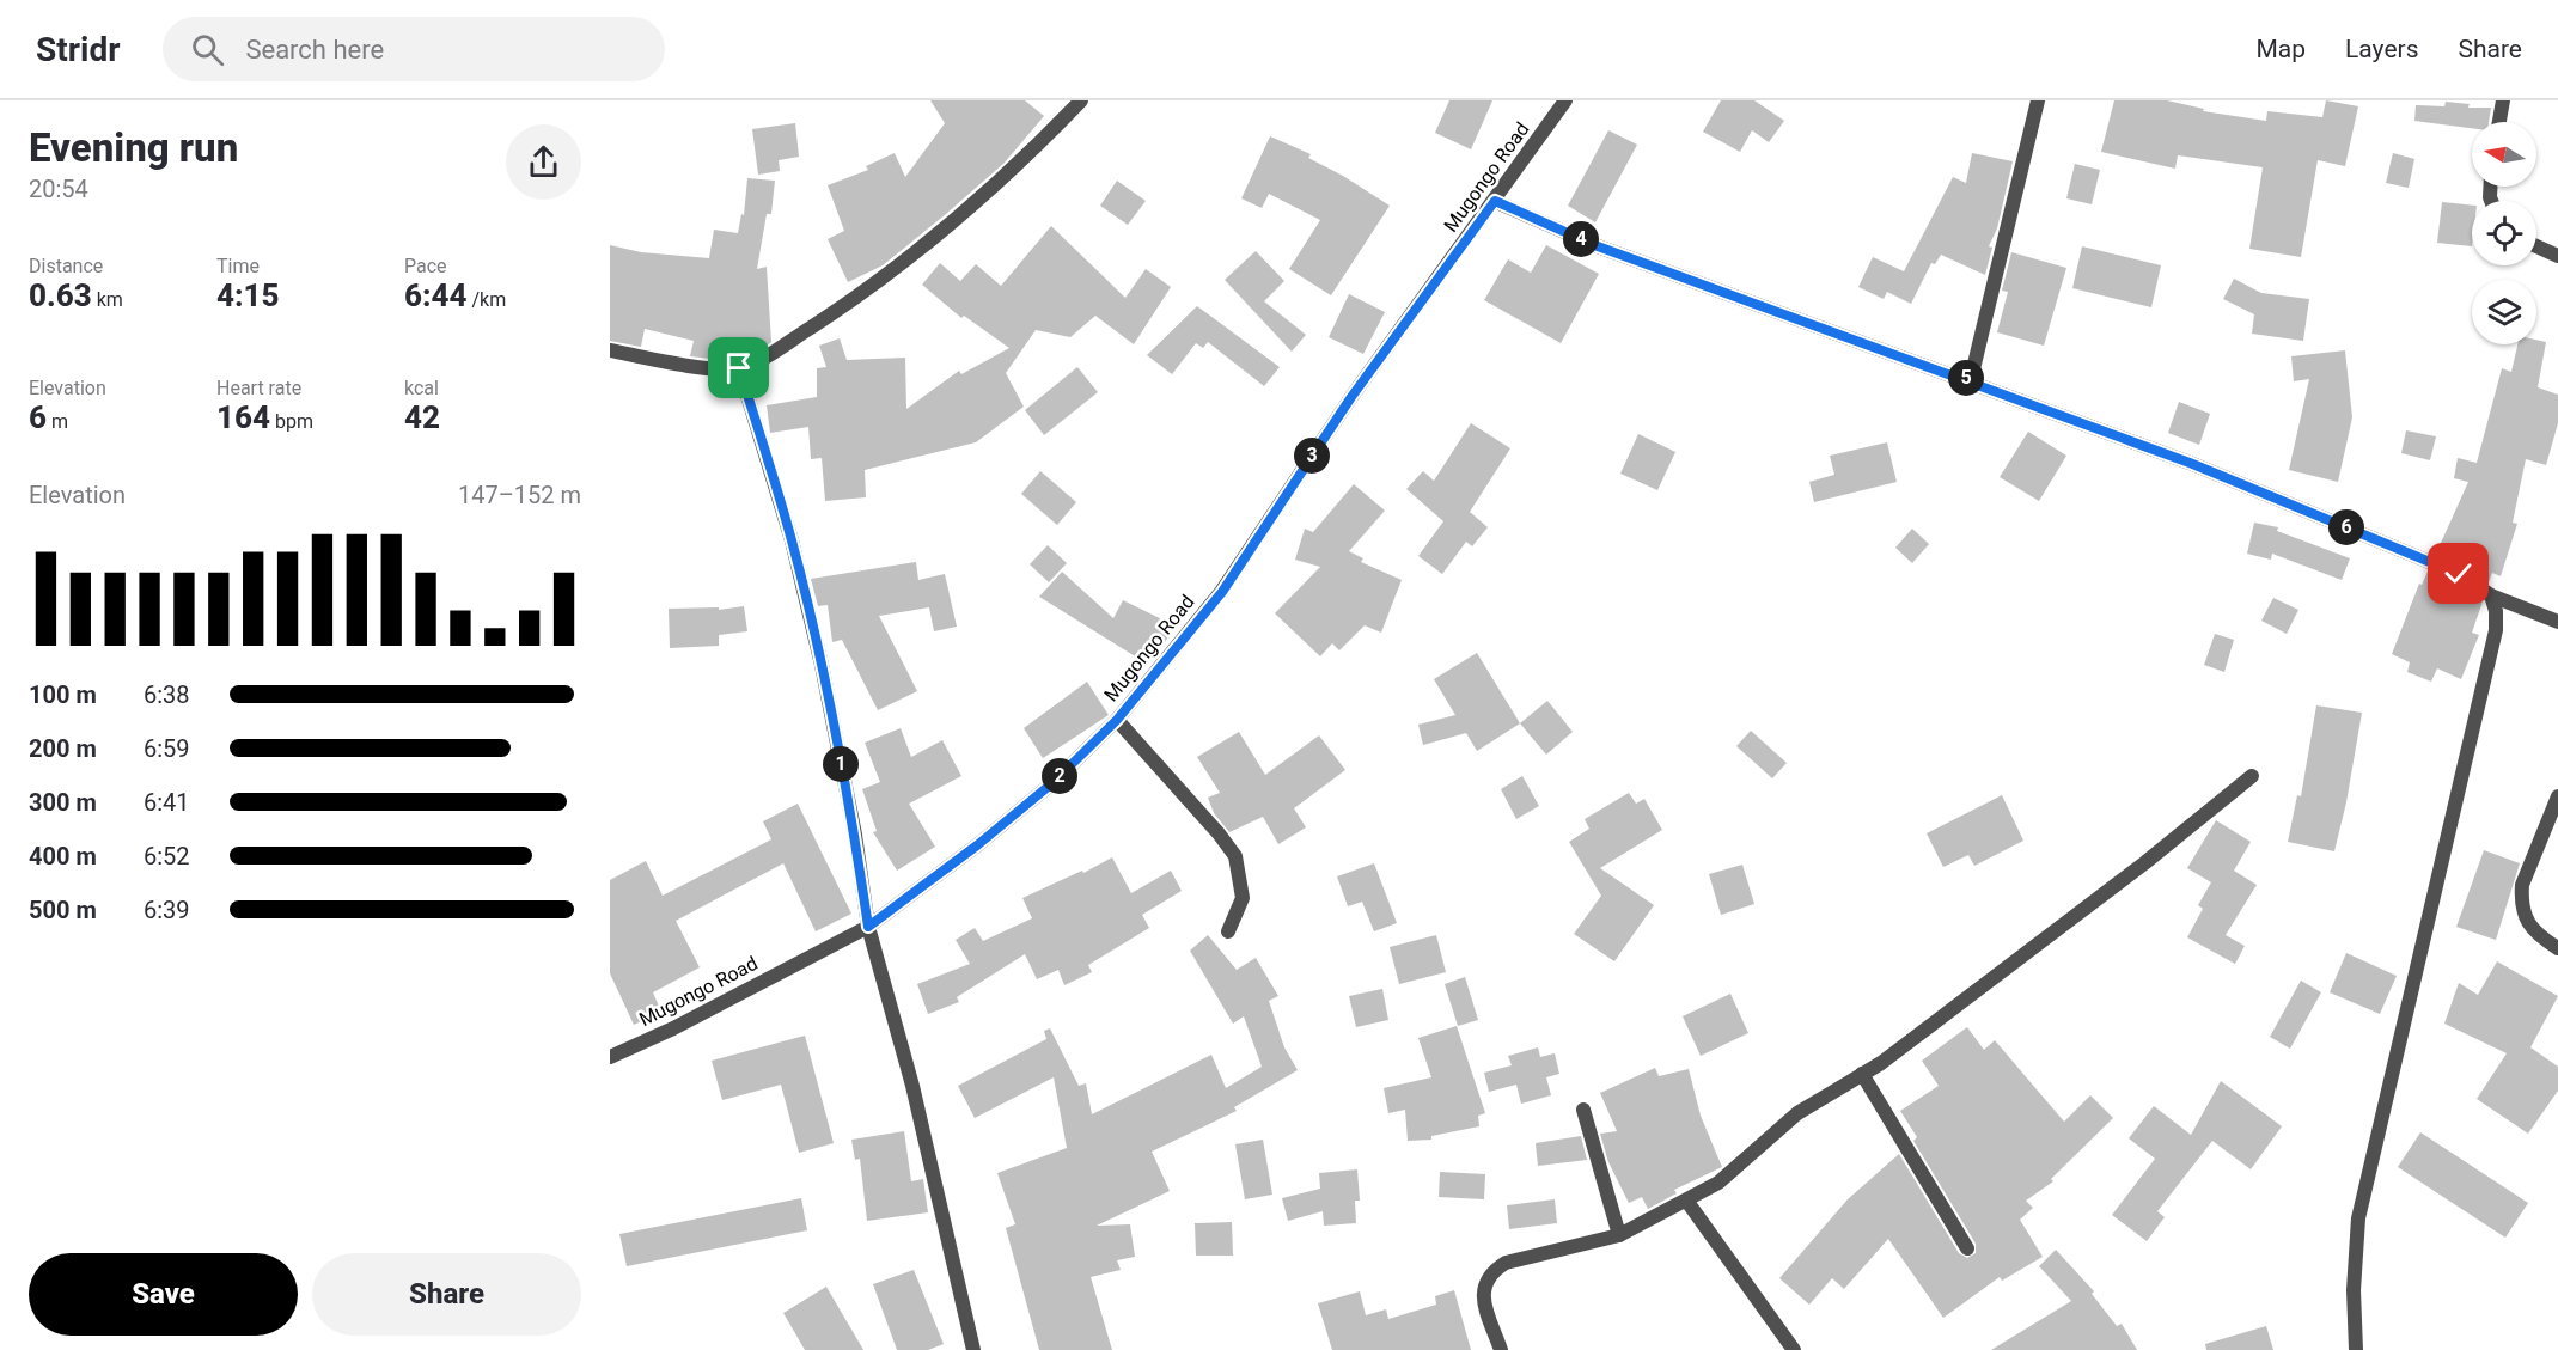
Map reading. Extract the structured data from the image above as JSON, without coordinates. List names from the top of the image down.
{
  "streets": {
    "street": ["Mugongo Road"]
  },
  "north": "left",
  "page": {
    "header": "Stridr",
    "search": "Search here",
    "nav": ["Map", "Layers", "Share"],
    "heading": ["Evening run", "20:54"],
    "pins": [
      "4",
      "5",
      "3",
      "6",
      "1",
      "2"
    ],
    "stats": [
      ["Distance", "0.63 km"],
      ["Time", "4:15"],
      ["Pace", "6:44 /km"],
      ["Elevation", "6 m"],
      ["Heart rate", "164 bpm"],
      ["kcal", "42"]
    ],
    "chart": ["Elevation", "147–152 m"],
    "list": [
      {
        "name": "100 m",
        "note": "6:38"
      },
      {
        "name": "200 m",
        "note": "6:59"
      },
      {
        "name": "300 m",
        "note": "6:41"
      },
      {
        "name": "400 m",
        "note": "6:52"
      },
      {
        "name": "500 m",
        "note": "6:39"
      }
    ],
    "buttons": ["Save", "Share"]
  }
}
